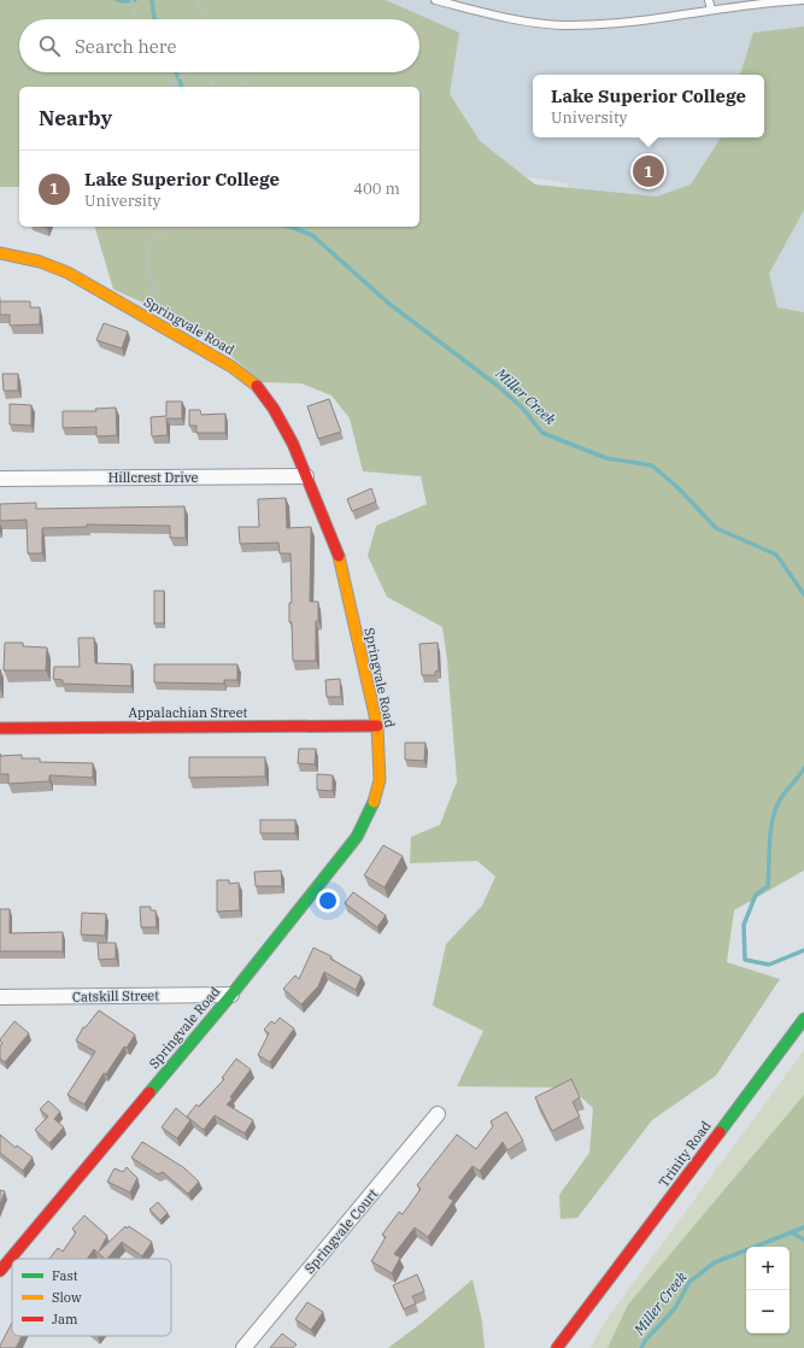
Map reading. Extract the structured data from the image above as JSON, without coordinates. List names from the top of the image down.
{
  "streets": {
    "main road": ["Springvale Road", "Appalachian Street", "Trinity Road"],
    "street": ["Hillcrest Drive", "Catskill Street", "Springvale Court"]
  },
  "crossings": [
    ["Springvale Road", "Hillcrest Drive"],
    ["Springvale Road", "Appalachian Street"],
    ["Springvale Road", "Catskill Street"]
  ],
  "water": ["Miller Creek"],
  "legend": ["Fast", "Slow", "Jam"],
  "page": {
    "search": "Search here",
    "popup": ["Lake Superior College", "University"],
    "heading": "Nearby",
    "list": [
      {
        "mark": "1",
        "name": "Lake Superior College",
        "note": "University",
        "value": "400 m"
      }
    ],
    "pins": "1",
    "map_buttons": ["+", "−"]
  }
}
